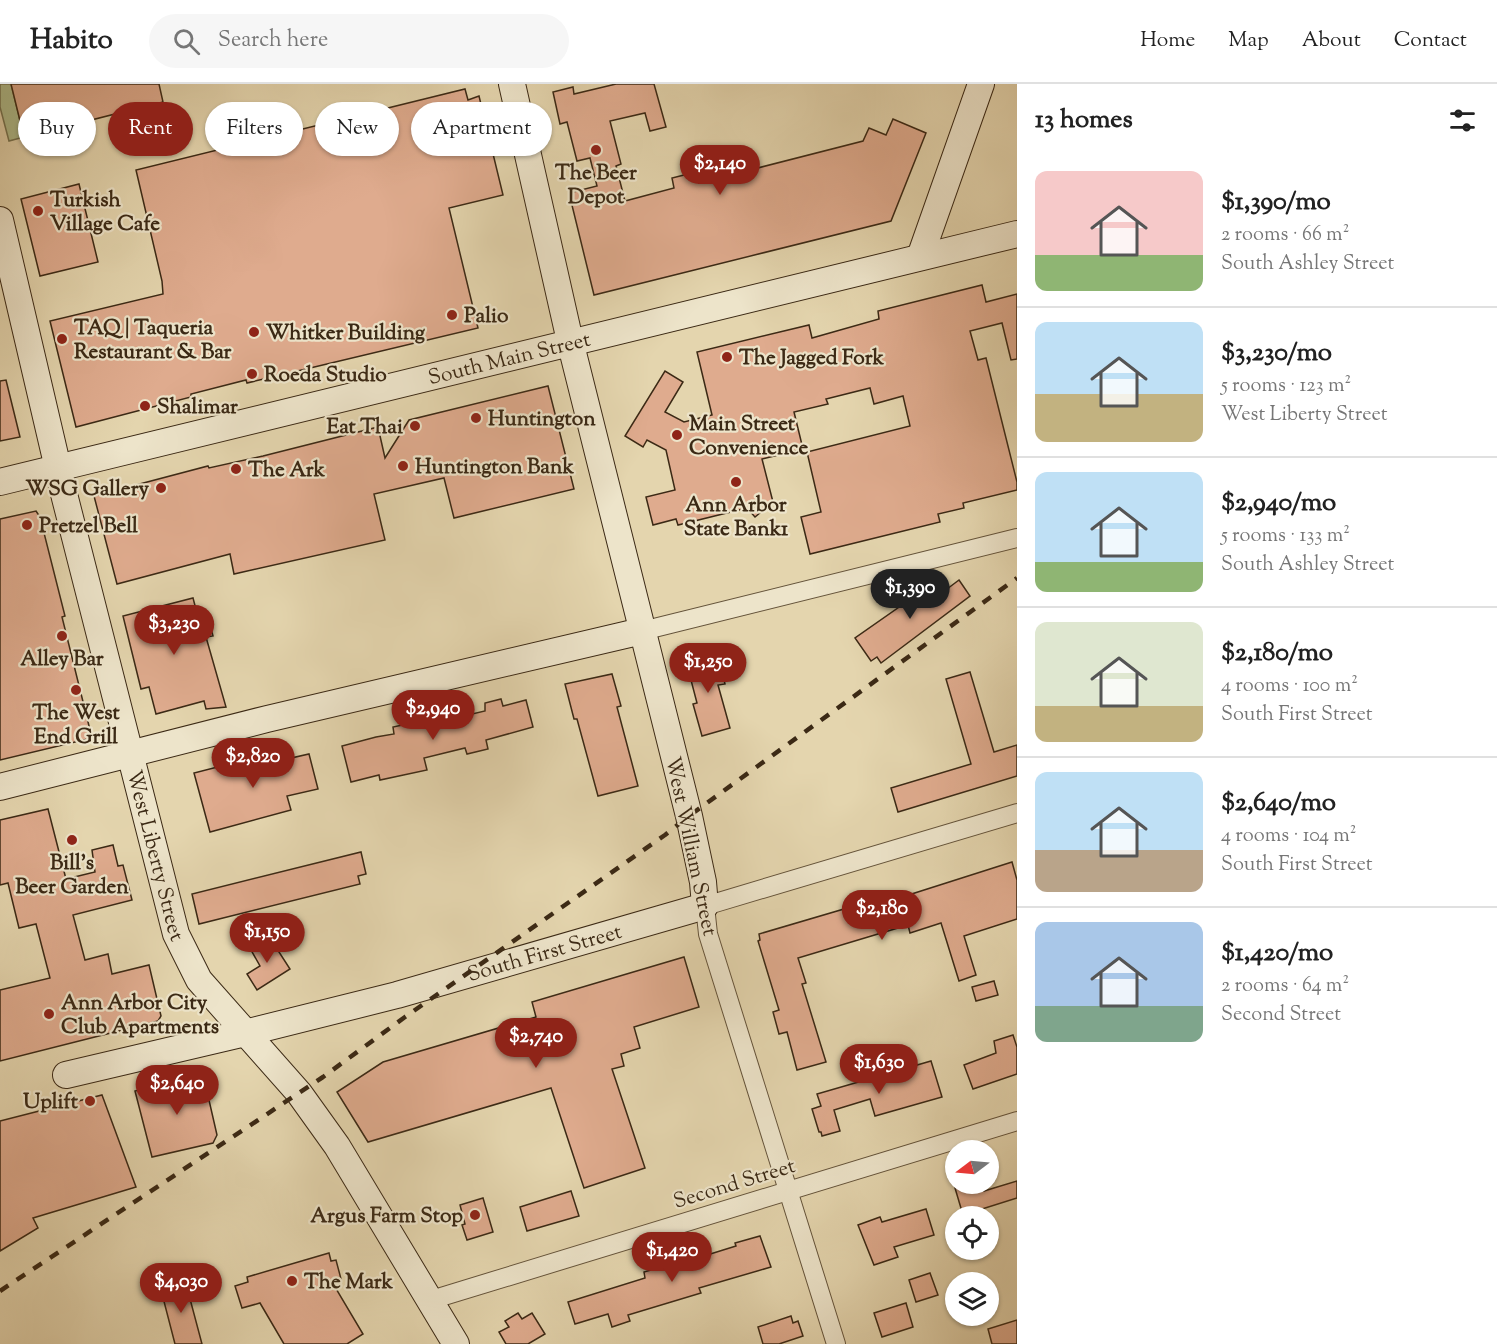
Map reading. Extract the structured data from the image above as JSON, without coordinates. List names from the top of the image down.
{
  "streets": {
    "street": [
      "South Main Street",
      "West William Street",
      "West Liberty Street",
      "South First Street",
      "Second Street"
    ]
  },
  "crossings": [
    ["South Main Street", "West William Street"],
    ["South Main Street", "West Liberty Street"],
    ["West William Street", "South First Street"],
    ["West William Street", "Second Street"],
    ["West Liberty Street", "South First Street"],
    ["West Liberty Street", "Second Street"]
  ],
  "places": [
    "The Beer Depot",
    "Turkish Village Cafe",
    "Palio",
    "Whitker Building",
    "TAQ | Taqueria Restaurant & Bar",
    "The Jagged Fork",
    "Roeda Studio",
    "Shalimar",
    "Huntington",
    "Eat Thai",
    "Main Street Convenience",
    "Huntington Bank",
    "The Ark",
    "Ann Arbor State Bank1",
    "WSG Gallery",
    "Pretzel Bell",
    "Alley Bar",
    "The West End Grill",
    "Bill's Beer Garden",
    "Ann Arbor City Club Apartments",
    "Uplift",
    "Argus Farm Stop",
    "The Mark"
  ],
  "north": "left",
  "page": {
    "header": "Habito",
    "search": "Search here",
    "nav": [
      "Home",
      "Map",
      "About",
      "Contact"
    ],
    "heading": "13 homes",
    "chip": [
      "Buy",
      "Rent",
      "Filters",
      "New",
      "Apartment"
    ],
    "price": [
      "$2,140",
      "$1,390",
      "$3,230",
      "$1,250",
      "$2,940",
      "$2,820",
      "$2,180",
      "$1,150",
      "$2,740",
      "$1,630",
      "$2,640",
      "$1,420",
      "$4,030"
    ],
    "list": [
      {
        "name": "$1,390/mo",
        "note": "2 rooms · 66 m² · South Ashley Street"
      },
      {
        "name": "$3,230/mo",
        "note": "5 rooms · 123 m² · West Liberty Street"
      },
      {
        "name": "$2,940/mo",
        "note": "5 rooms · 133 m² · South Ashley Street"
      },
      {
        "name": "$2,180/mo",
        "note": "4 rooms · 100 m² · South First Street"
      },
      {
        "name": "$2,640/mo",
        "note": "4 rooms · 104 m² · South First Street"
      },
      {
        "name": "$1,420/mo",
        "note": "2 rooms · 64 m² · Second Street"
      }
    ]
  }
}
